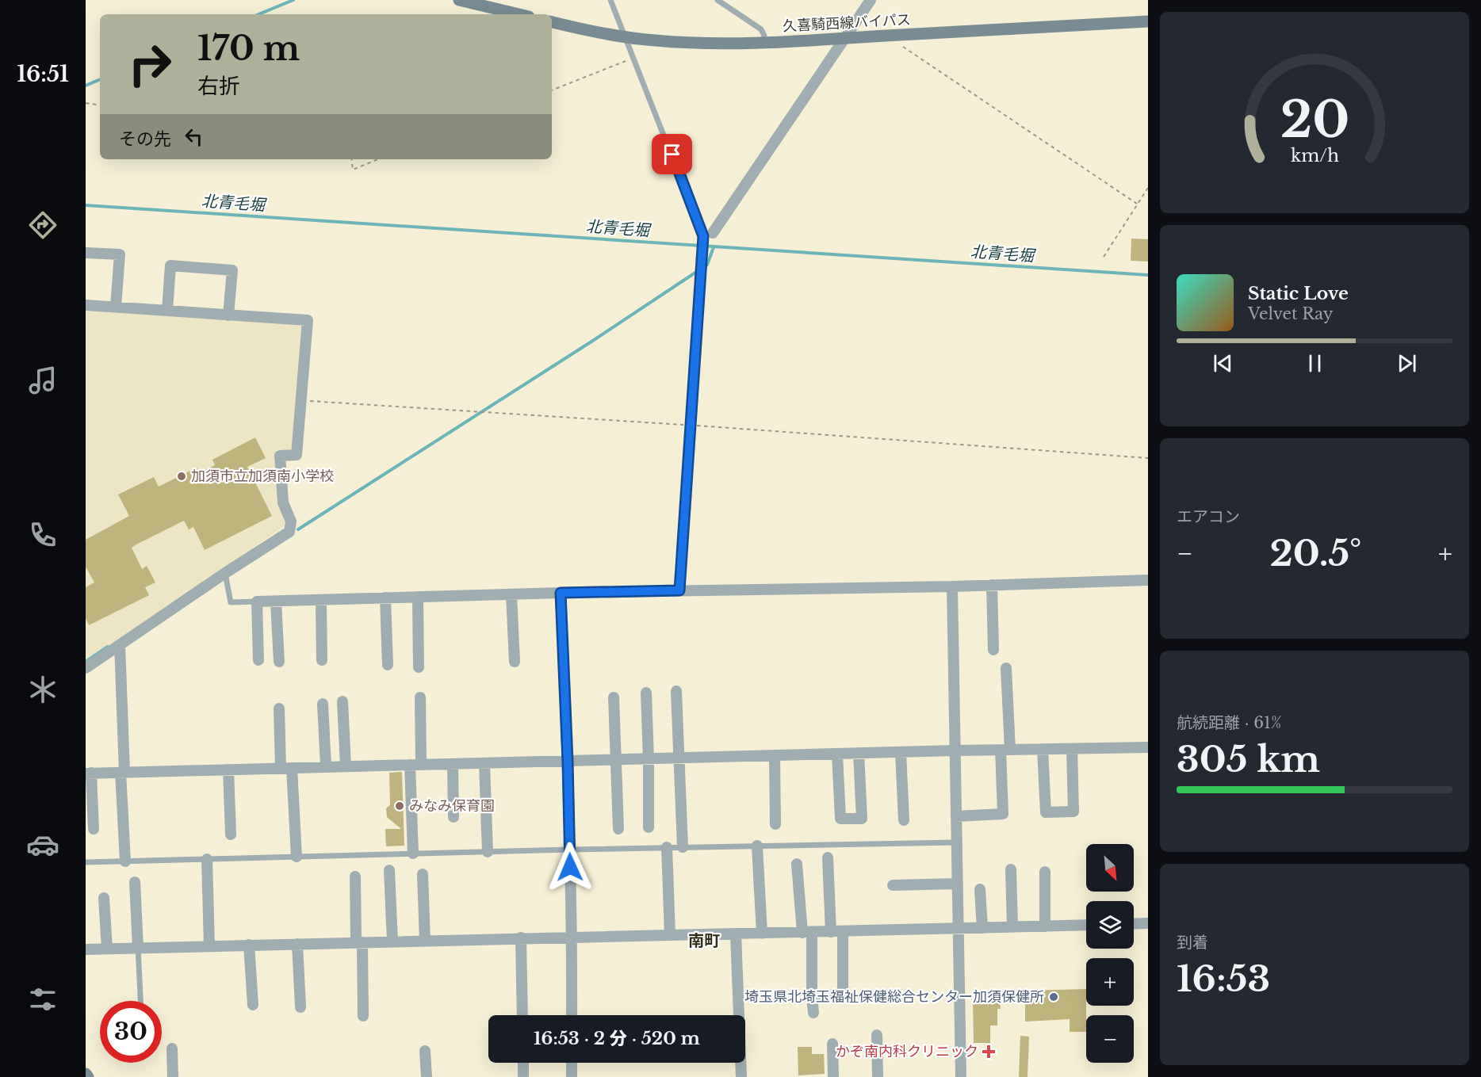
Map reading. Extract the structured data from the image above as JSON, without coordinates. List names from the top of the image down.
{
  "streets": {
    "main road": ["久喜騎西線バイパス"]
  },
  "districts": ["南町"],
  "water": ["北青毛堀"],
  "places": {
    "other": ["加須市立加須南小学校", "みなみ保育園", "埼玉県北埼玉福祉保健総合センター加須保健所"],
    "health": ["かぞ南内科クリニック"]
  },
  "north": "bottom right",
  "page": {
    "tabs": "16:51",
    "turn": ["170 m", "右折"],
    "then": "その先",
    "song": ["Static Love", "Velvet Ray"],
    "tile": [
      "エアコン",
      ["航続距離 · 61%", "305 km"],
      ["到着", "16:53"]
    ],
    "heat": ["−", "20.5°", "+"],
    "map_buttons": ["+", "−"],
    "limit": "30",
    "trip": "16:53 · 2 分 · 520 m",
    "gauge": ["20", "km/h"]
  }
}
